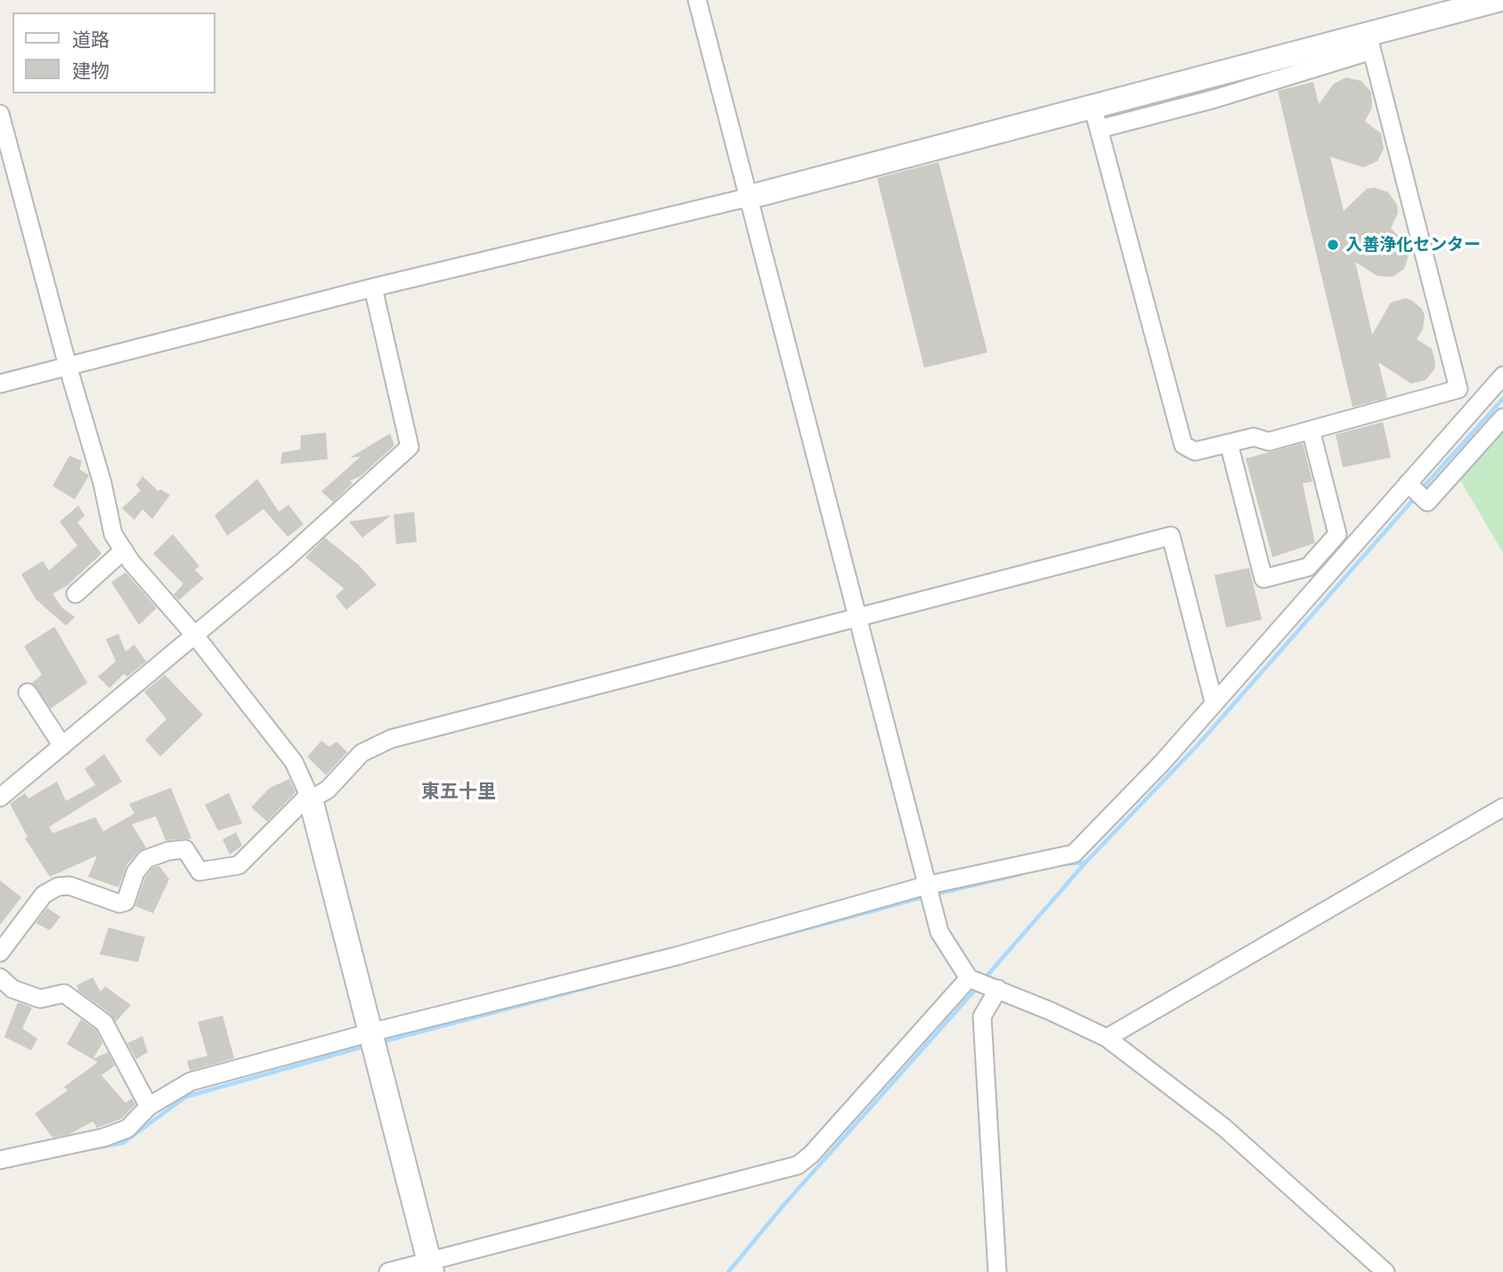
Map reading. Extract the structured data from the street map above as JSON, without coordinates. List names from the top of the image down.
{
  "districts": ["東五十里"],
  "places": ["入善浄化センター"],
  "legend": ["道路", "建物"]
}
